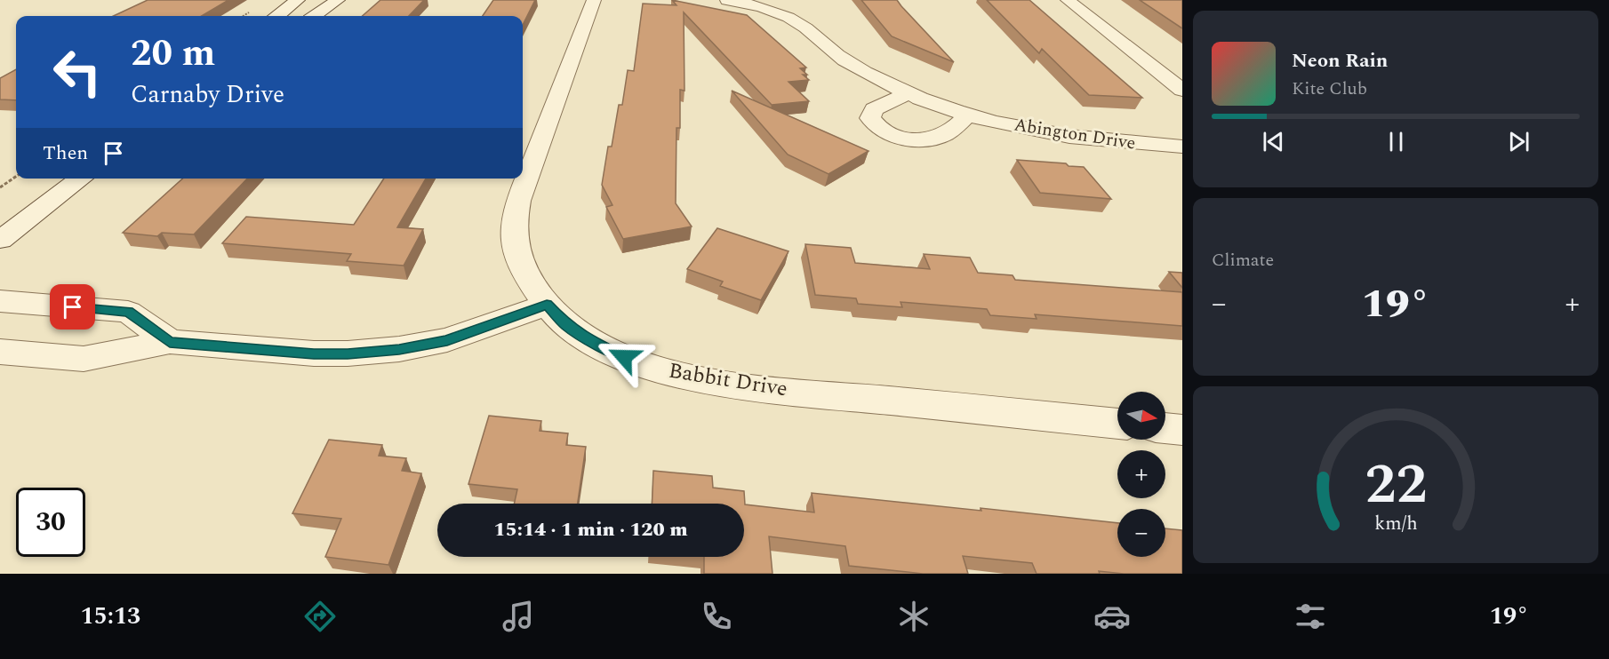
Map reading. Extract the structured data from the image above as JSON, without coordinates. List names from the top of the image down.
{
  "streets": {
    "street": ["Abington Drive", "Babbit Drive"]
  },
  "north": "right",
  "page": {
    "turn": ["20 m", "Carnaby Drive"],
    "song": ["Neon Rain", "Kite Club"],
    "then": "Then",
    "tile": "Climate",
    "heat": ["−", "19°", "+"],
    "map_buttons": ["+", "−"],
    "limit": "30",
    "trip": "15:14 · 1 min · 120 m",
    "tabs": ["15:13", "19°"],
    "gauge": ["22", "km/h"]
  }
}
